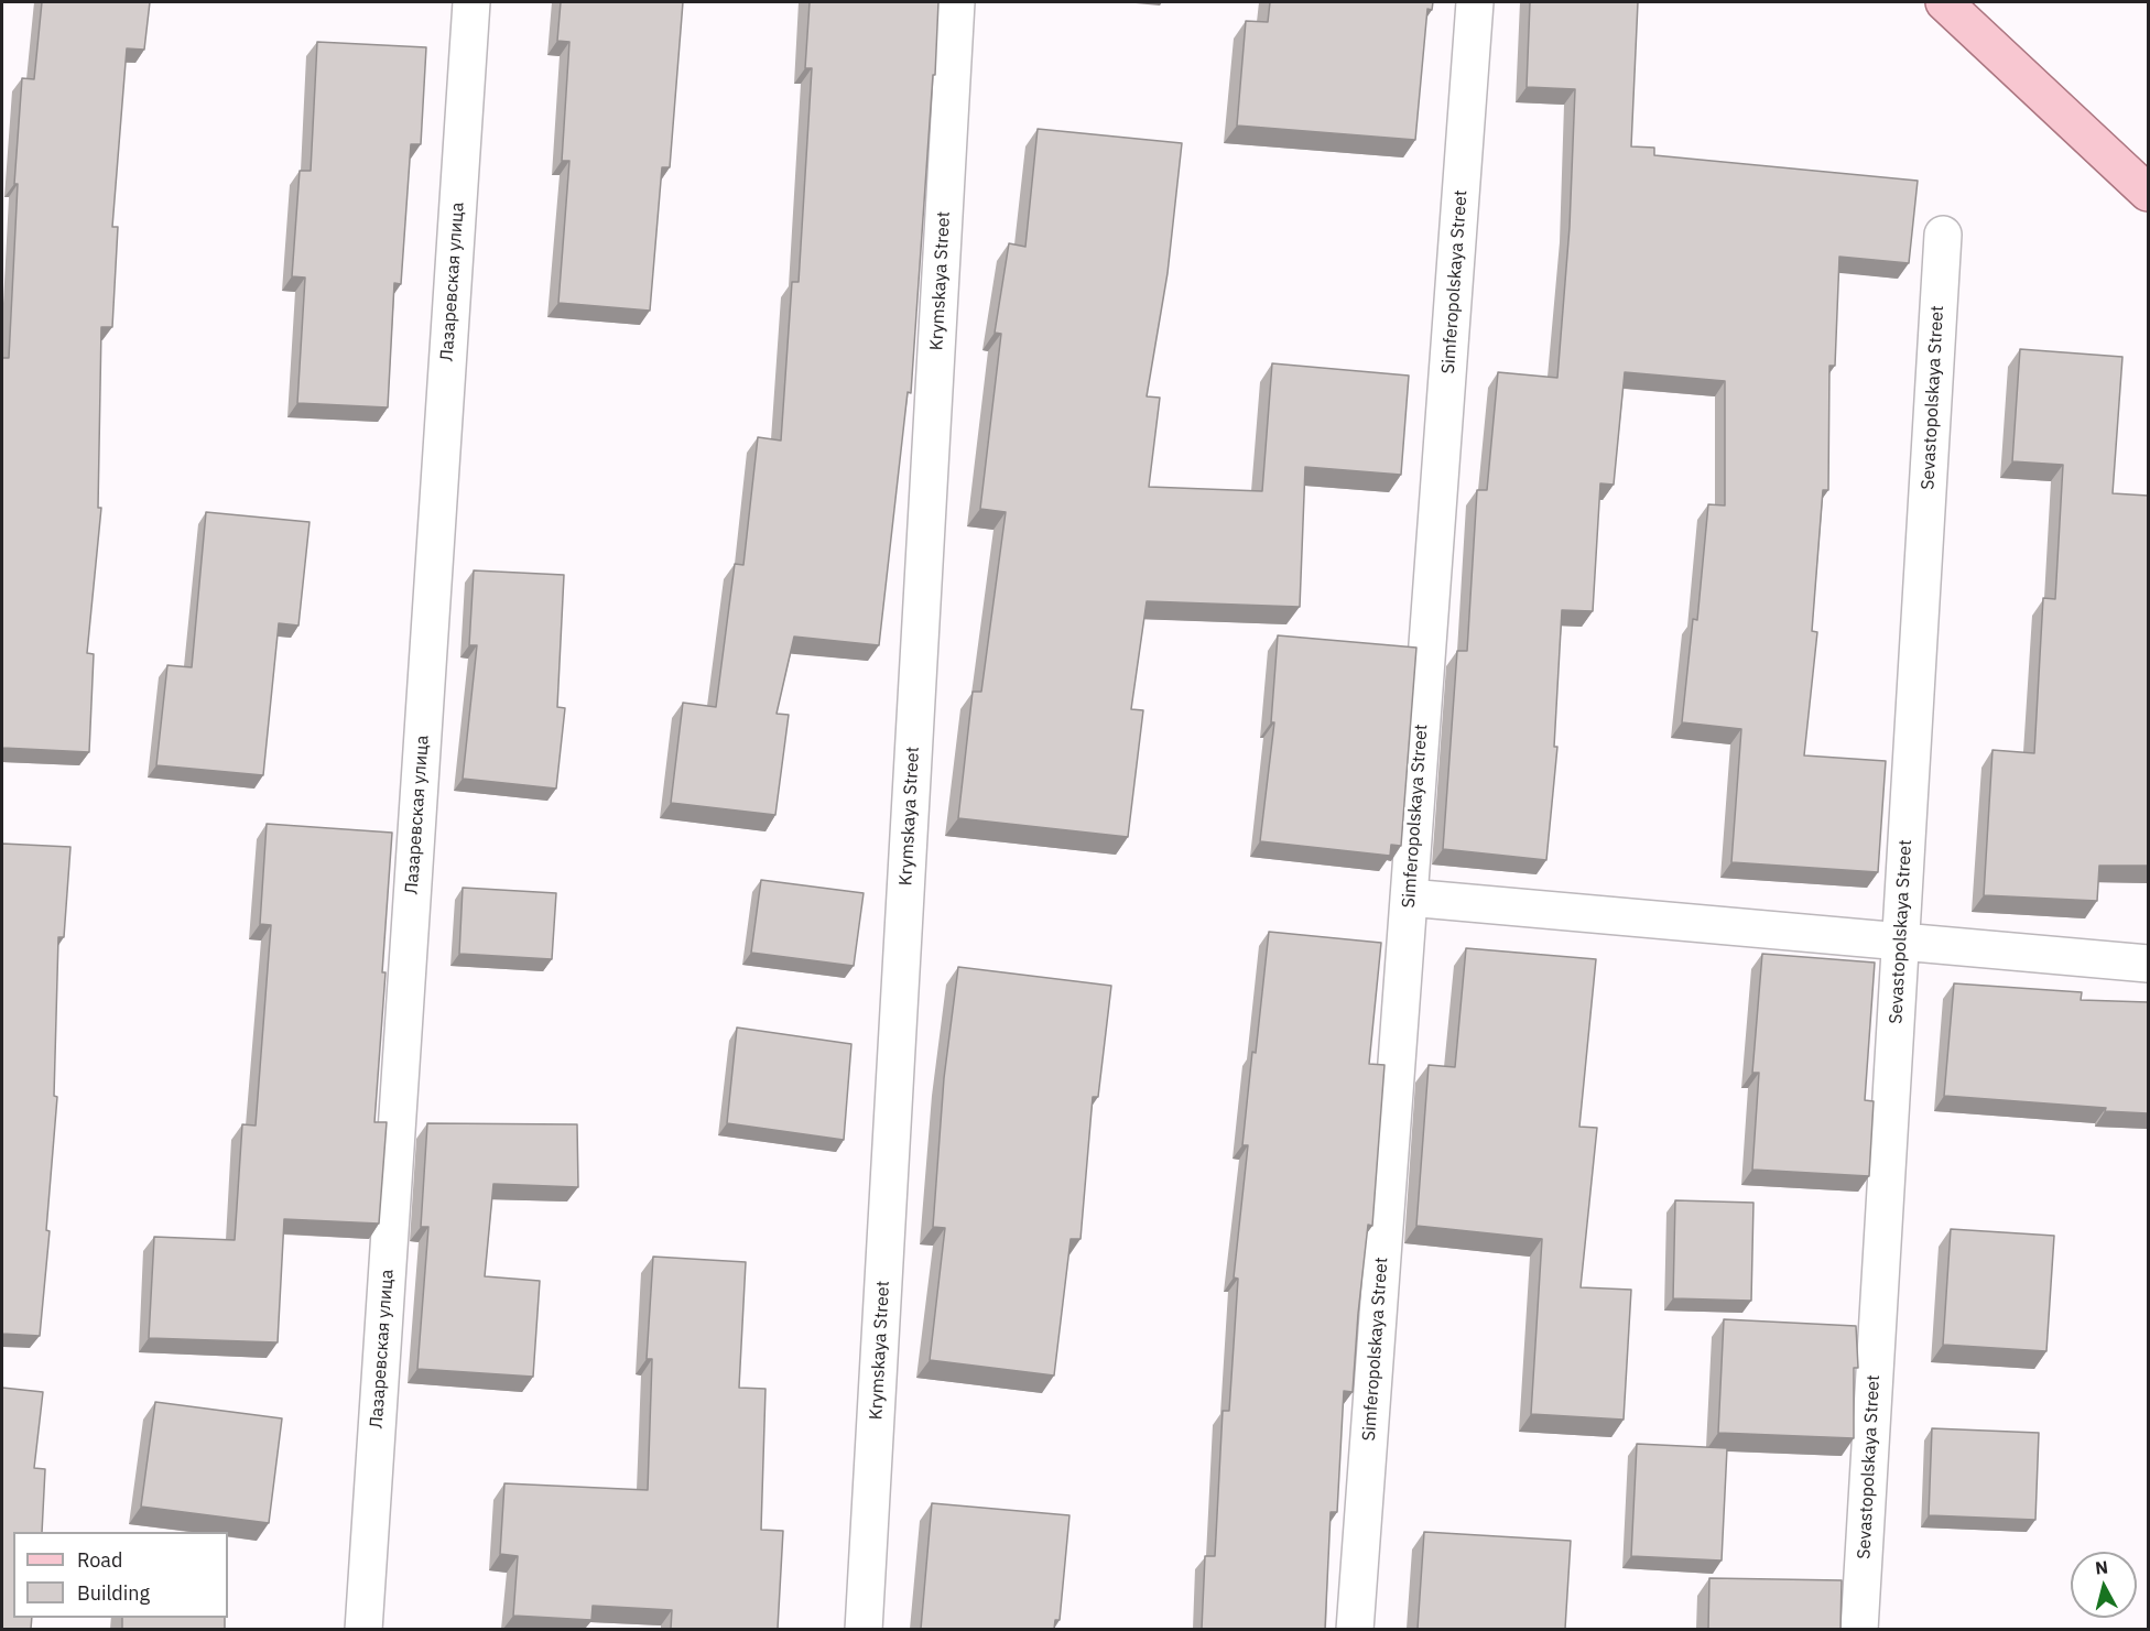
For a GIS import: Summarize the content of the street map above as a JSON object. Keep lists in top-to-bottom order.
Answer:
{
  "streets": {
    "street": [
      "Krymskaya Street",
      "Лазаревская улица",
      "Simferopolskaya Street",
      "Sevastopolskaya Street"
    ]
  },
  "legend": ["Road", "Building"],
  "north": "top"
}
